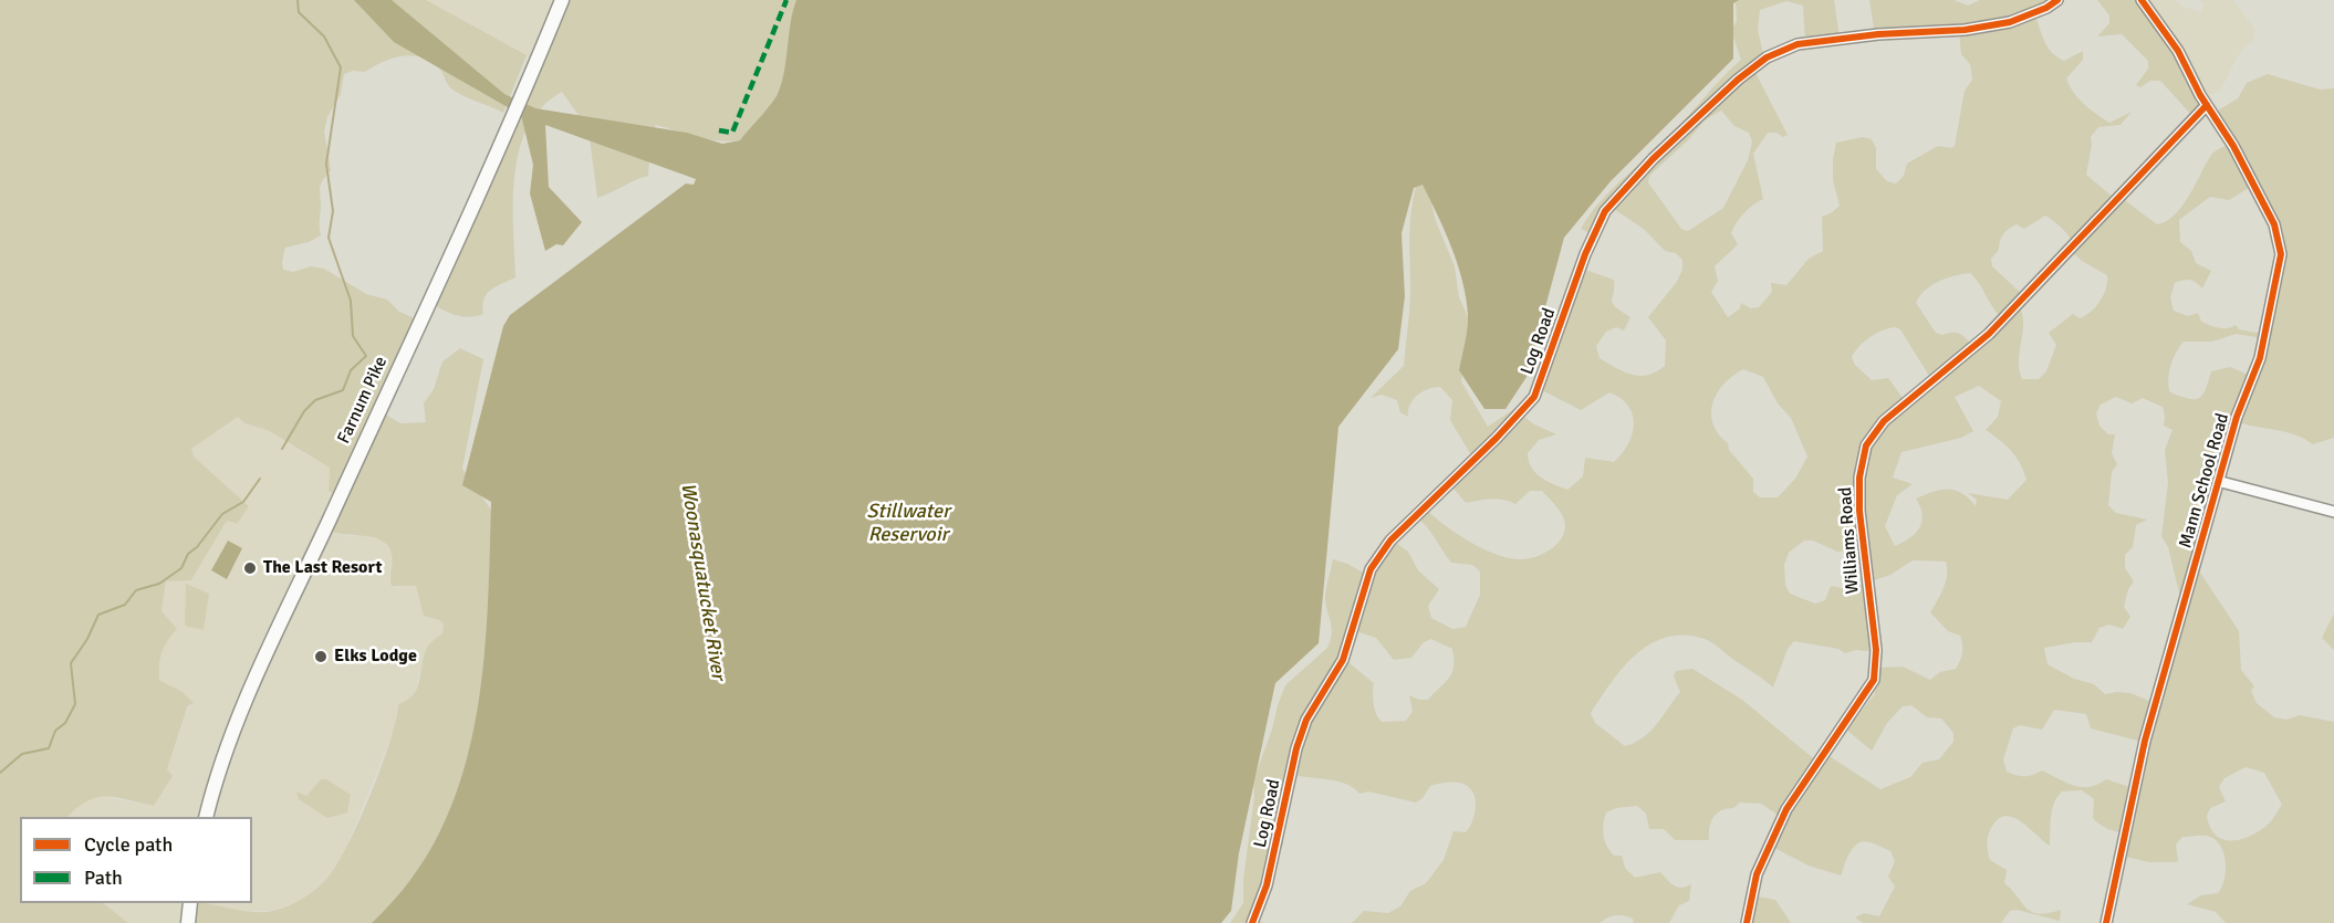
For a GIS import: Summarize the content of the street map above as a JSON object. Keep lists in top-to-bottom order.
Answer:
{
  "streets": {
    "main road": ["Farnum Pike"],
    "street": ["Log Road", "Mann School Road", "Williams Road"]
  },
  "crossings": [
    ["Mann School Road", "Williams Road"]
  ],
  "water": ["Stillwater Reservoir", "Woonasquatucket River"],
  "places": ["The Last Resort", "Elks Lodge"],
  "legend": ["Cycle path", "Path"]
}
